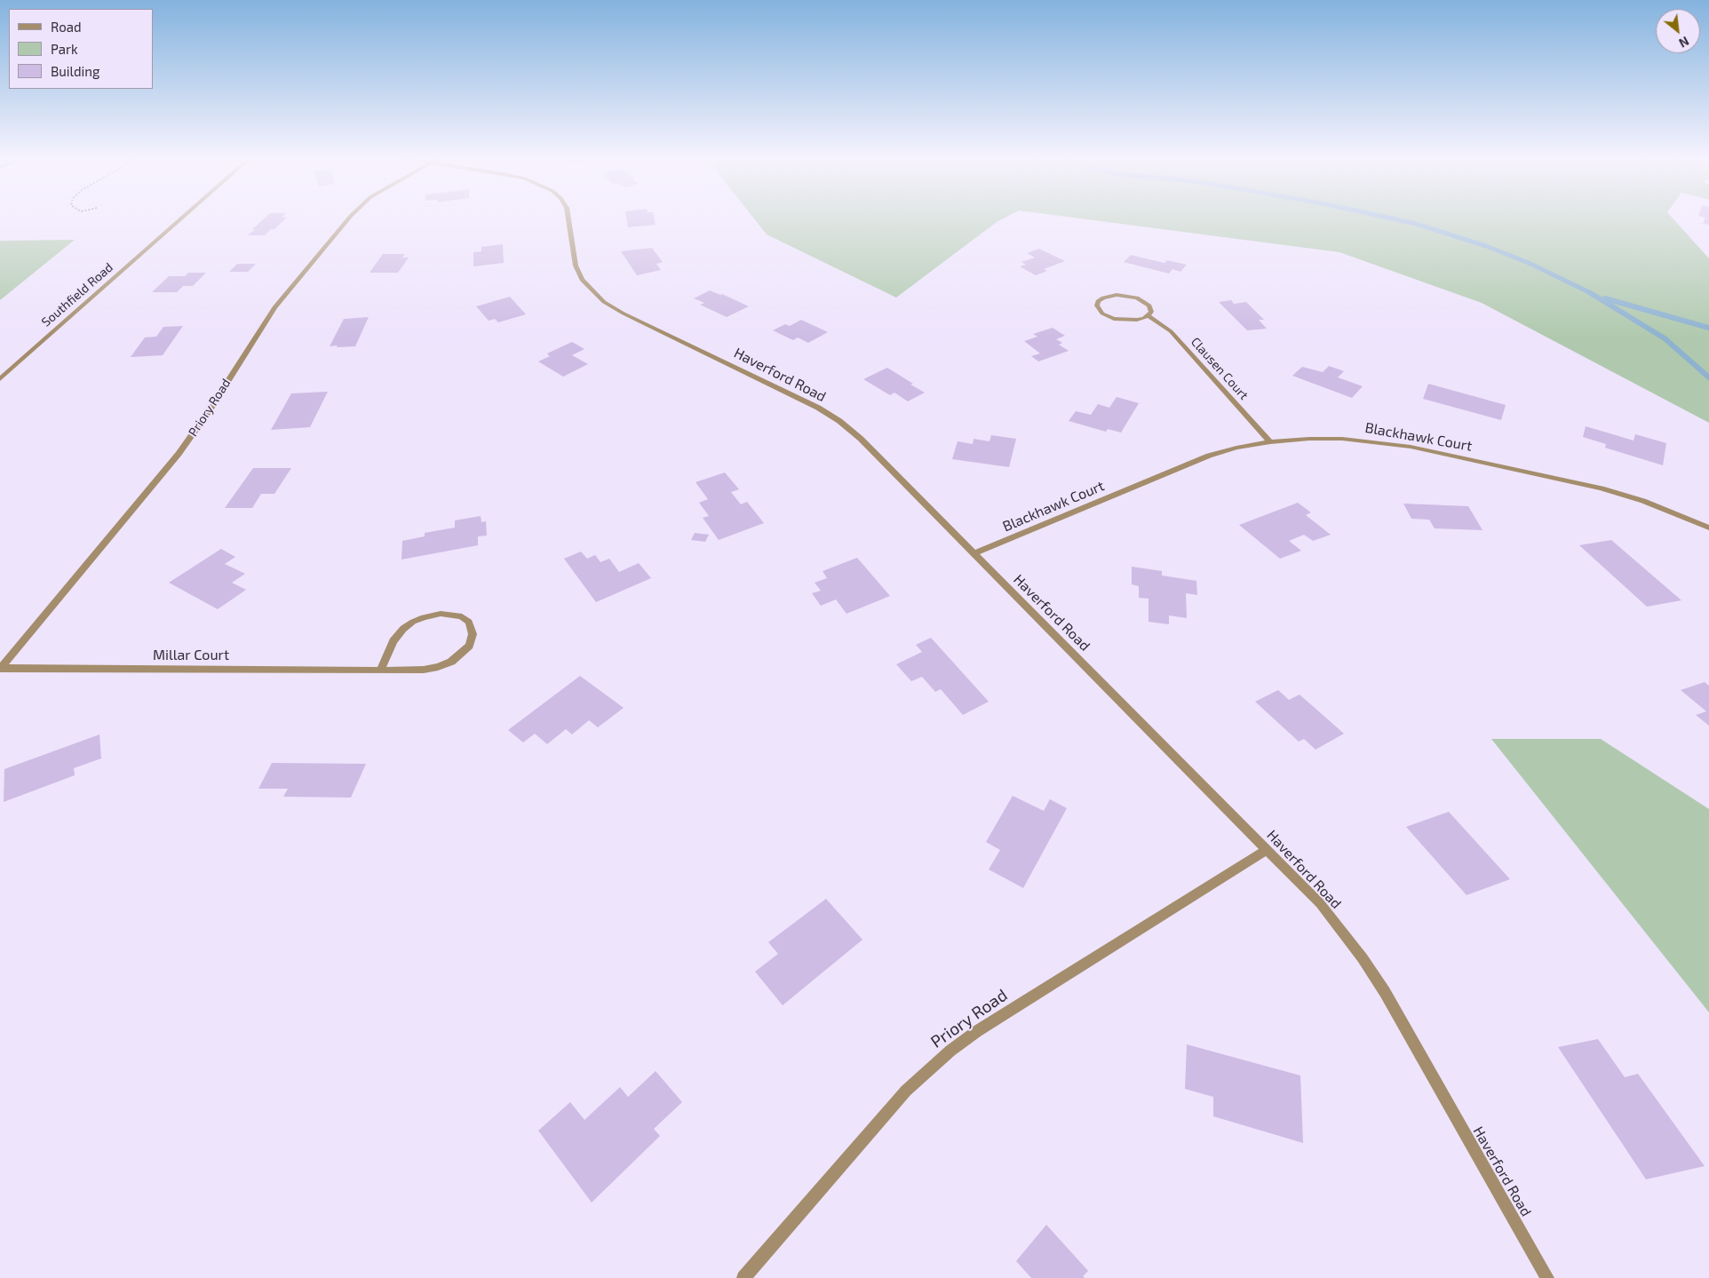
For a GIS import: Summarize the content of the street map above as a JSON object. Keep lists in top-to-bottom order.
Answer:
{
  "streets": {
    "street": [
      "Southfield Road",
      "Clausen Court",
      "Haverford Road",
      "Priory Road",
      "Blackhawk Court",
      "Millar Court"
    ]
  },
  "crossings": [
    ["Clausen Court", "Blackhawk Court"],
    ["Haverford Road", "Priory Road"],
    ["Haverford Road", "Blackhawk Court"],
    ["Priory Road", "Millar Court"]
  ],
  "legend": ["Road", "Park", "Building"],
  "north": "bottom right"
}
